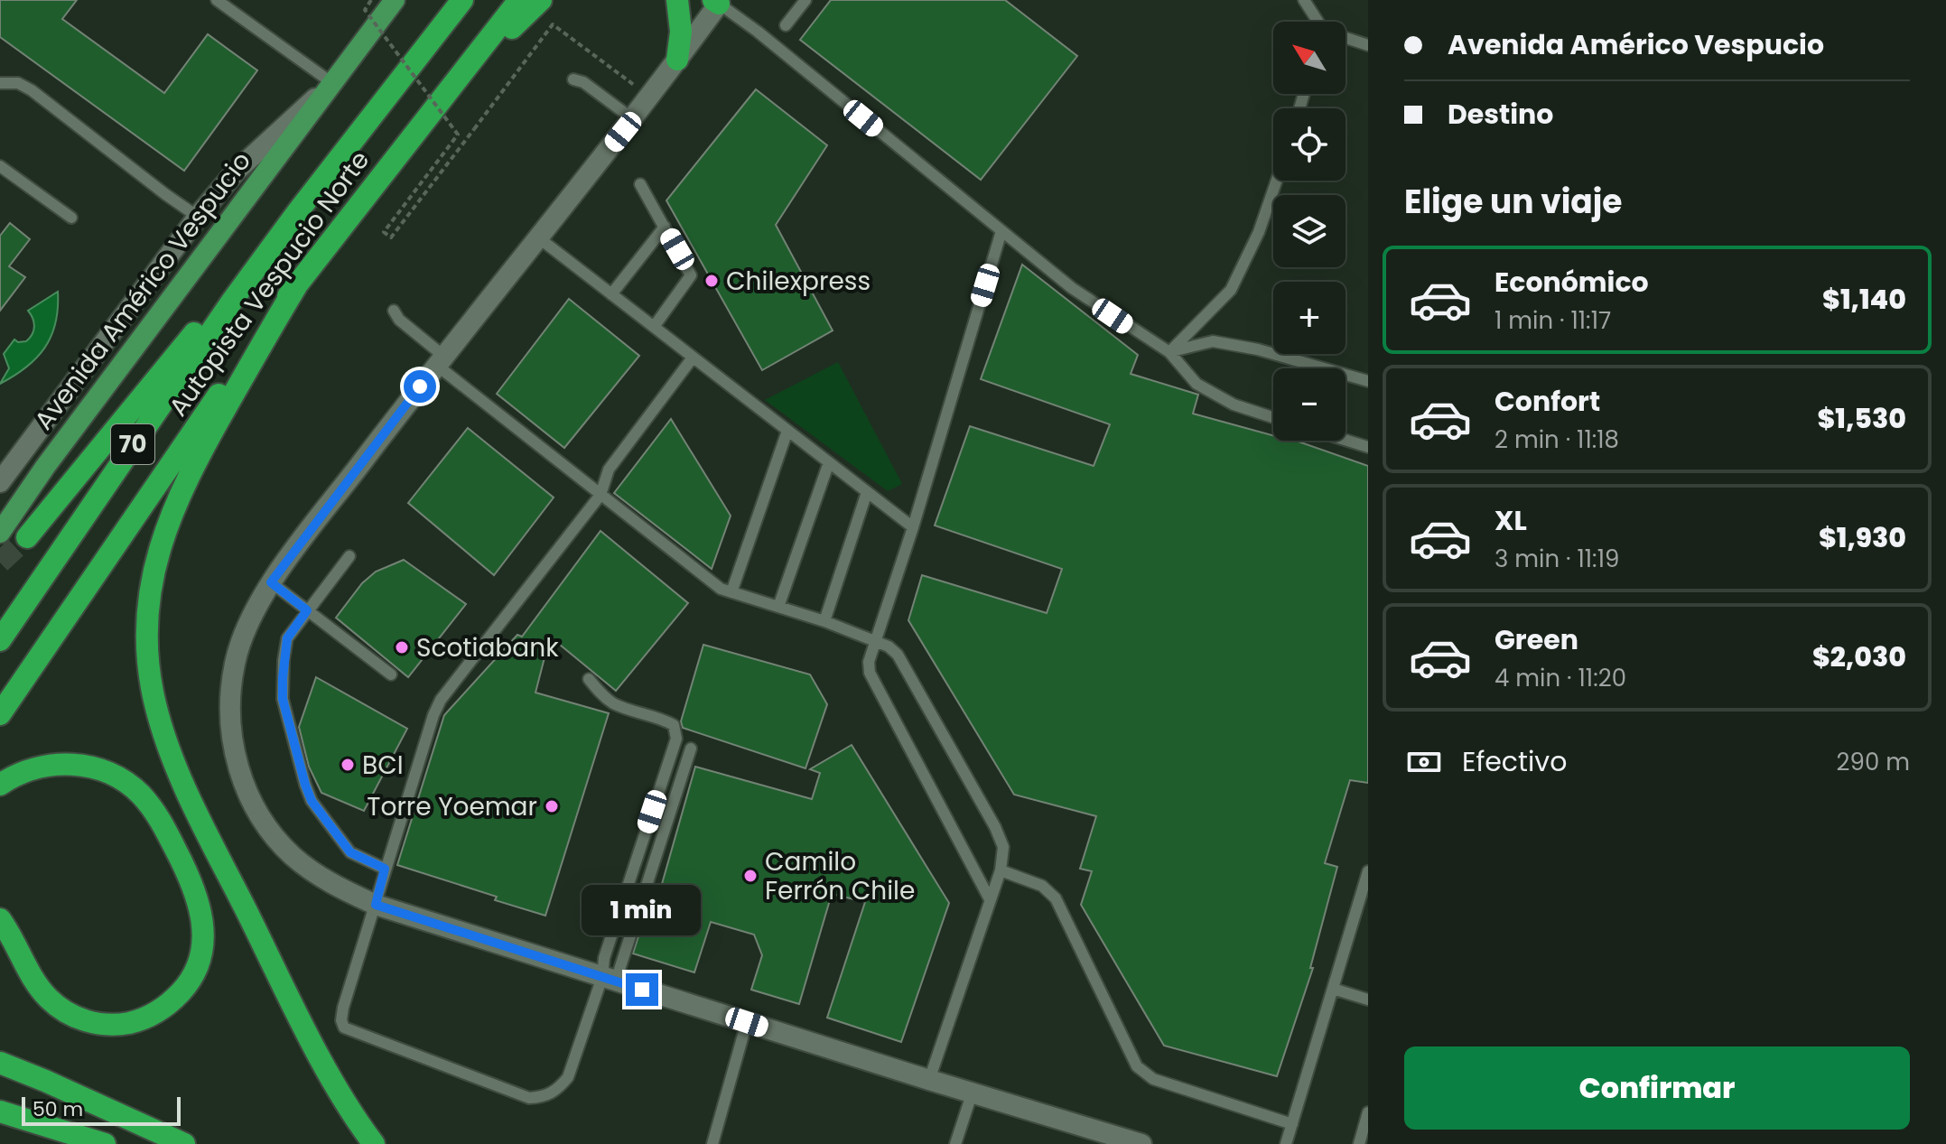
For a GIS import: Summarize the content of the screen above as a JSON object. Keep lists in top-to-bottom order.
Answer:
{
  "streets": {
    "highway": ["Autopista Vespucio Norte", "70"],
    "main road": ["Avenida Américo Vespucio"]
  },
  "places": [
    "Chilexpress",
    "Scotiabank",
    "BCI",
    "Torre Yoemar",
    "Camilo Ferrón Chile"
  ],
  "scale_bar": "50 m",
  "north": "top left",
  "page": {
    "banner": ["Avenida Américo Vespucio", "Destino"],
    "map_buttons": ["+", "−"],
    "heading": "Elige un viaje",
    "list": [
      {
        "name": "Económico",
        "note": "1 min · 11:17",
        "value": "$1,140"
      },
      {
        "name": "Confort",
        "note": "2 min · 11:18",
        "value": "$1,530"
      },
      {
        "name": "XL",
        "note": "3 min · 11:19",
        "value": "$1,930"
      },
      {
        "name": "Green",
        "note": "4 min · 11:20",
        "value": "$2,030"
      }
    ],
    "pay": ["Efectivo", "290 m"],
    "bubble": "1 min",
    "buttons": "Confirmar",
    "scale": "50 m"
  }
}
